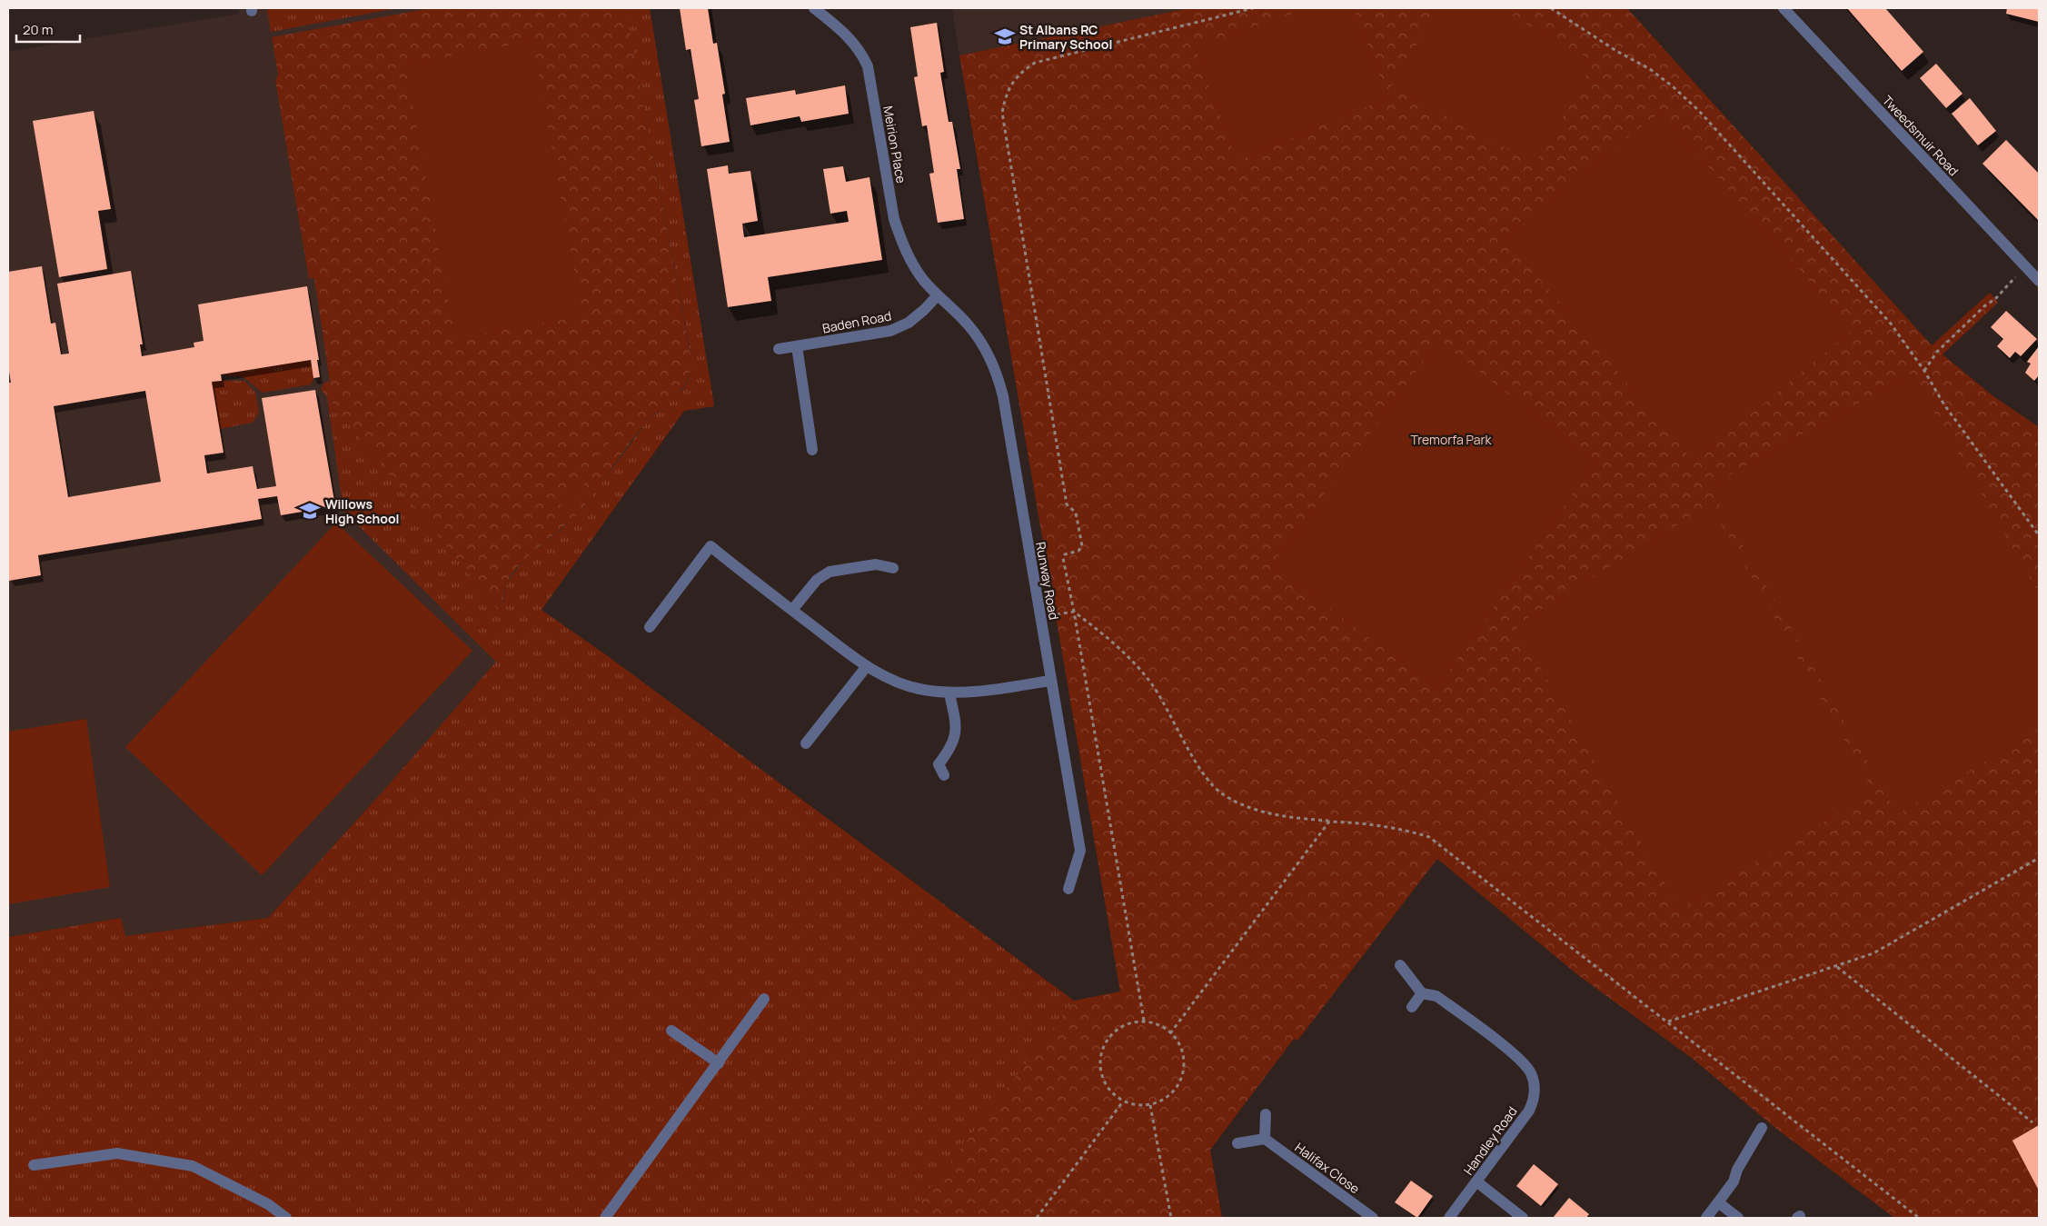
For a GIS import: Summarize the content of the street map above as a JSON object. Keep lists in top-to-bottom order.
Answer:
{
  "streets": {
    "street": [
      "Tweedsmuir Road",
      "Meirion Place",
      "Baden Road",
      "Runway Road",
      "Handley Road",
      "Halifax Close"
    ]
  },
  "crossings": [
    ["Meirion Place", "Baden Road"],
    ["Meirion Place", "Runway Road"],
    ["Baden Road", "Runway Road"]
  ],
  "parks": ["Tremorfa Park"],
  "places": {
    "school or university": ["St Albans RC Primary School", "Willows High School"]
  },
  "scale_bar": "20 m"
}
